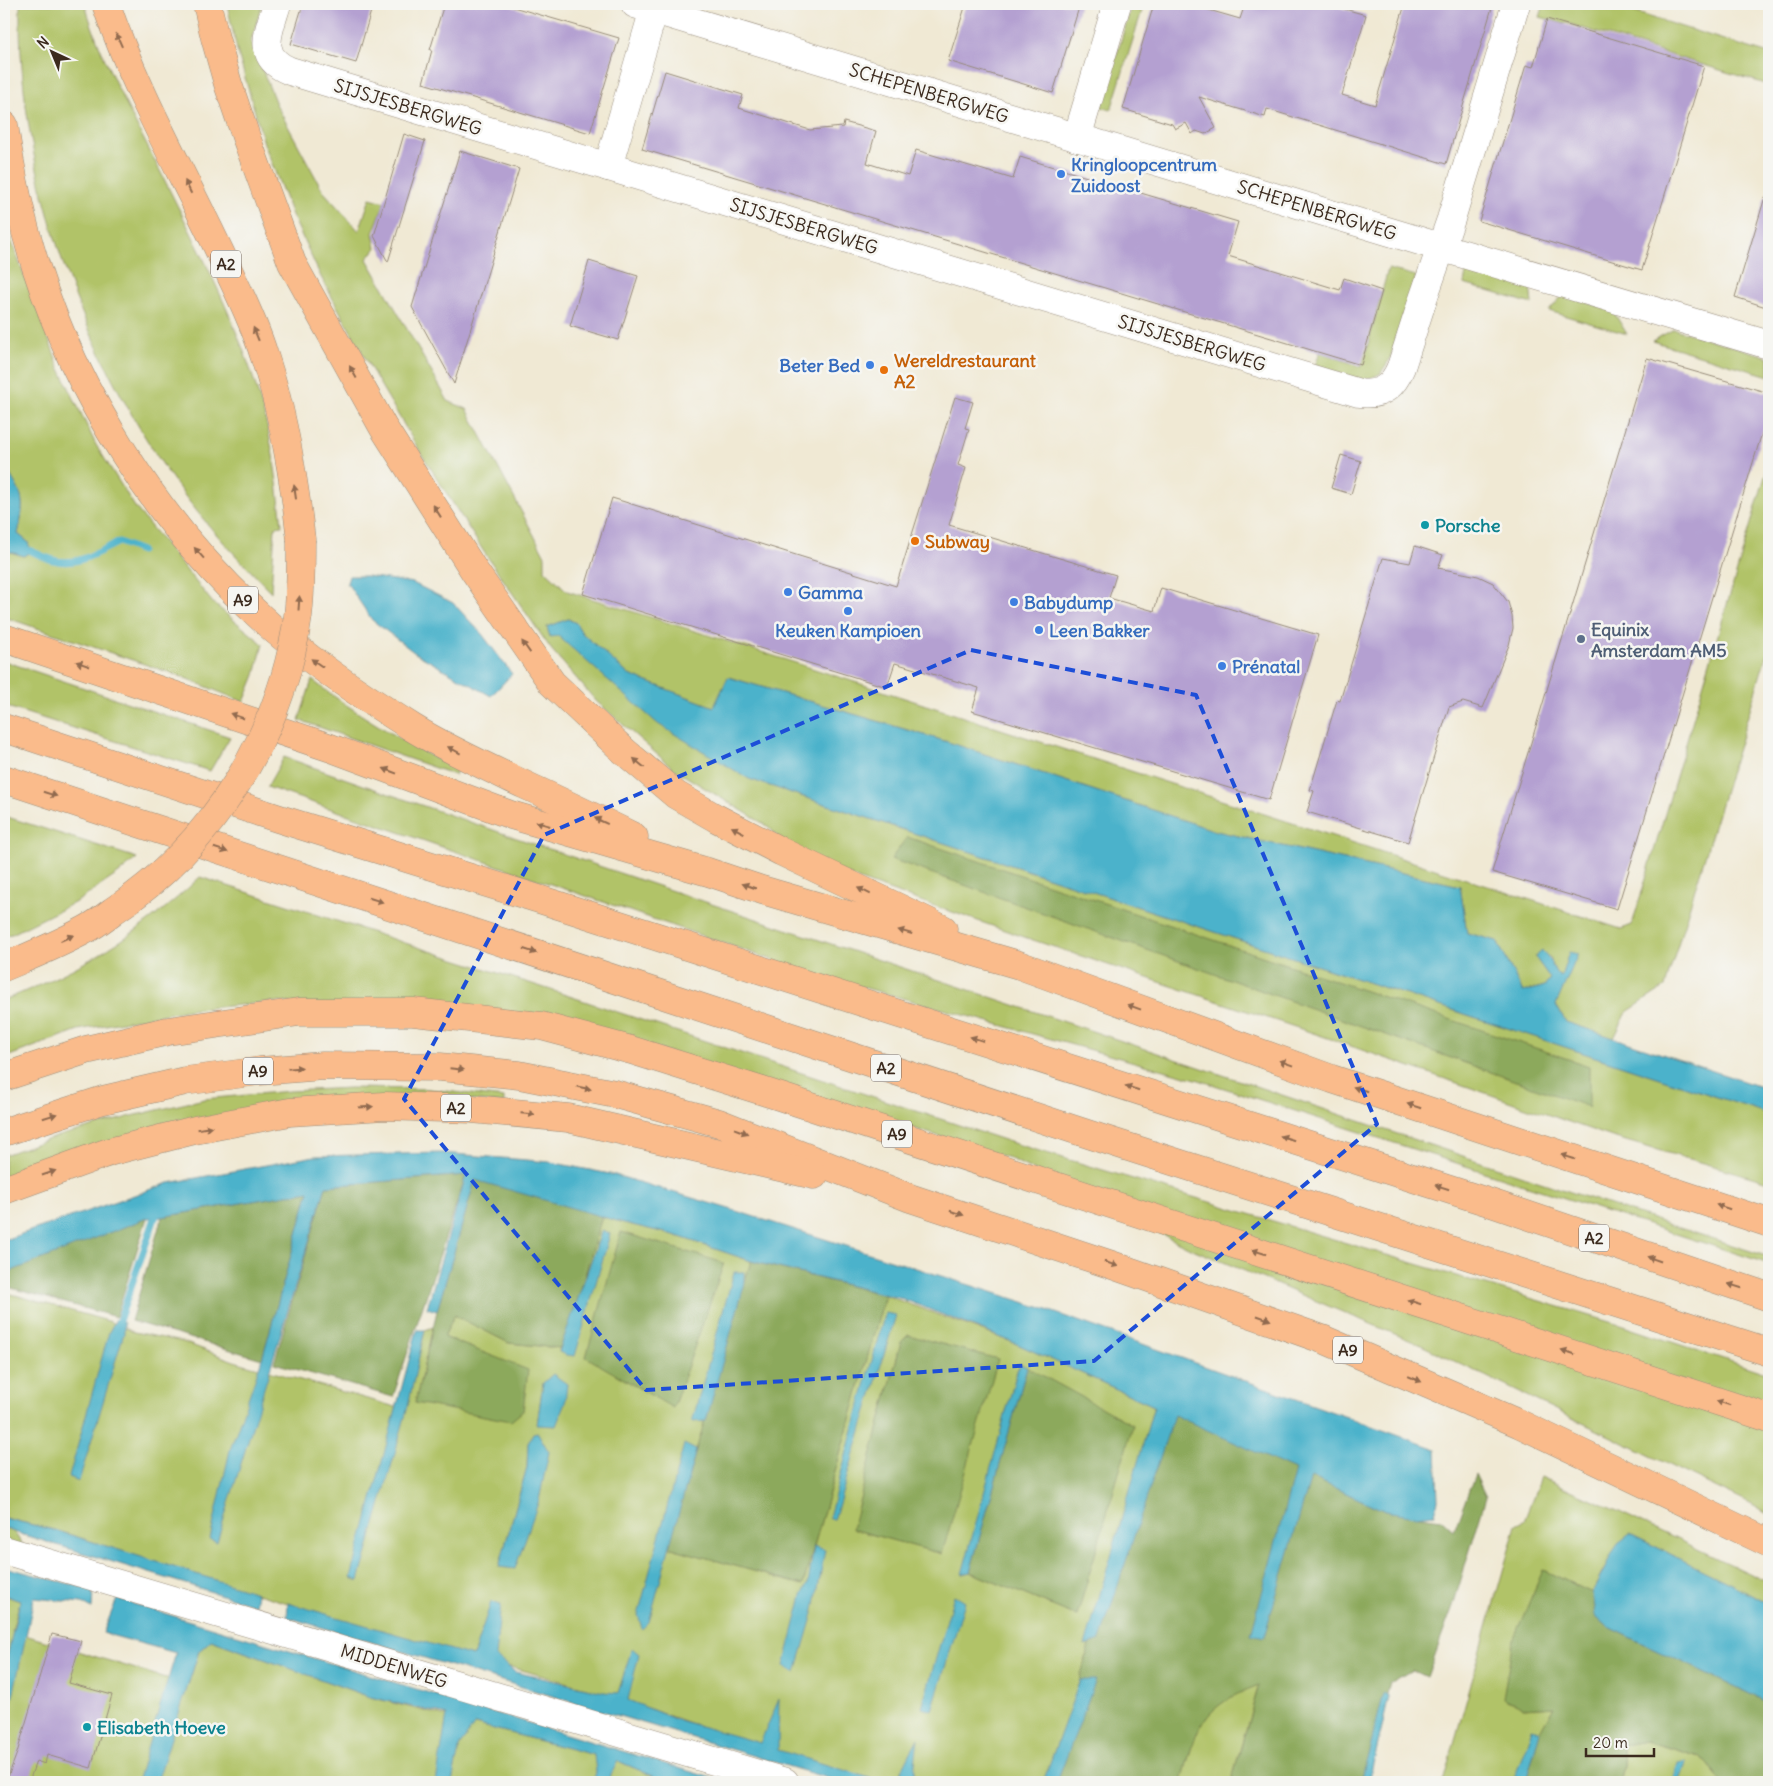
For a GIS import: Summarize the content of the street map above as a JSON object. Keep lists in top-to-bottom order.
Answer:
{
  "streets": {
    "highway": ["A2", "A9"],
    "street": ["SCHEPENBERGWEG", "SIJSJESBERGWEG", "MIDDENWEG"]
  },
  "crossings": [
    ["SCHEPENBERGWEG", "SIJSJESBERGWEG"],
    ["A2", "A9"]
  ],
  "places": [
    "Kringloopcentrum Zuidoost",
    "Beter Bed",
    "Wereldrestaurant A2",
    "Porsche",
    "Subway",
    "Gamma",
    "Babydump",
    "Keuken Kampioen",
    "Leen Bakker",
    "Equinix Amsterdam AM5",
    "Prénatal",
    "Elisabeth Hoeve"
  ],
  "scale_bar": "20 m",
  "north": "top left"
}
